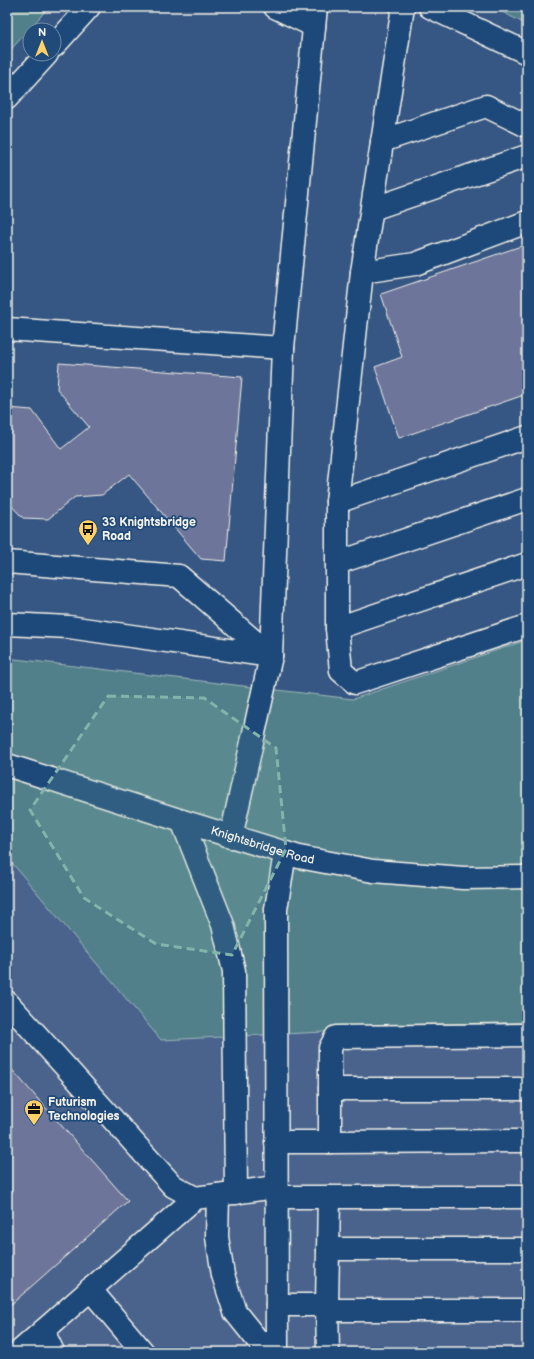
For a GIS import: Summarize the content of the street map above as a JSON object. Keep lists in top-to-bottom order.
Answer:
{
  "streets": {
    "street": ["Knightsbridge Road"]
  },
  "places": {
    "bus stop": ["33 Knightsbridge Road"],
    "office": ["Futurism Technologies"]
  },
  "north": "top"
}
